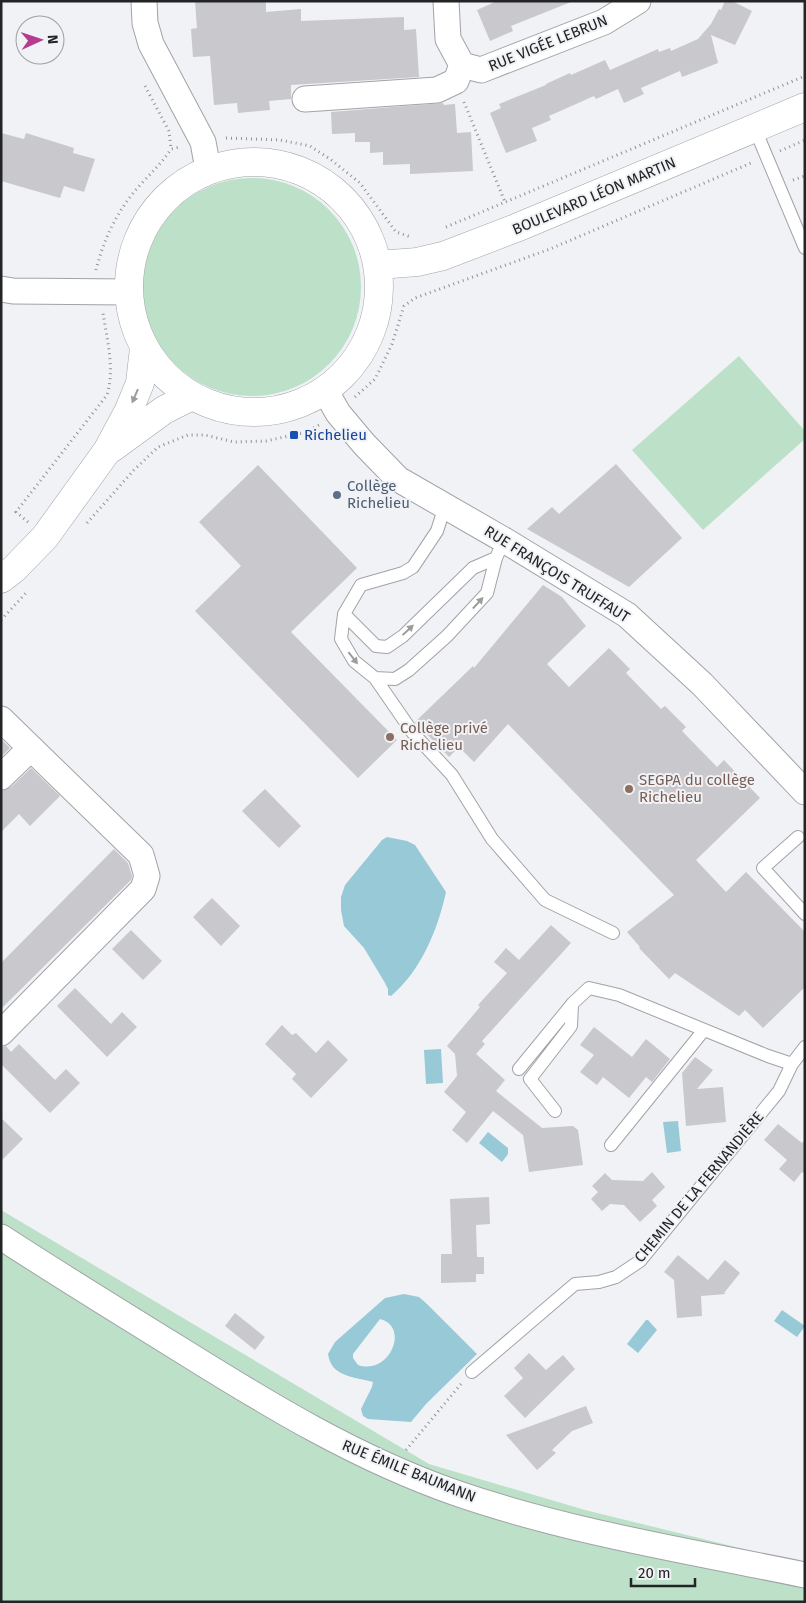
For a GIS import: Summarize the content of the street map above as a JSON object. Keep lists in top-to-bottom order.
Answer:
{
  "streets": {
    "main road": ["BOULEVARD LÉON MARTIN"],
    "street": ["RUE VIGÉE LEBRUN", "RUE FRANÇOIS TRUFFAUT", "RUE ÉMILE BAUMANN"],
    "lane": ["CHEMIN DE LA FERNANDIÈRE"]
  },
  "places": {
    "transit": ["Richelieu"],
    "other": ["Collège Richelieu", "Collège privé Richelieu", "SEGPA du collège Richelieu"]
  },
  "scale_bar": "20 m",
  "north": "right"
}
